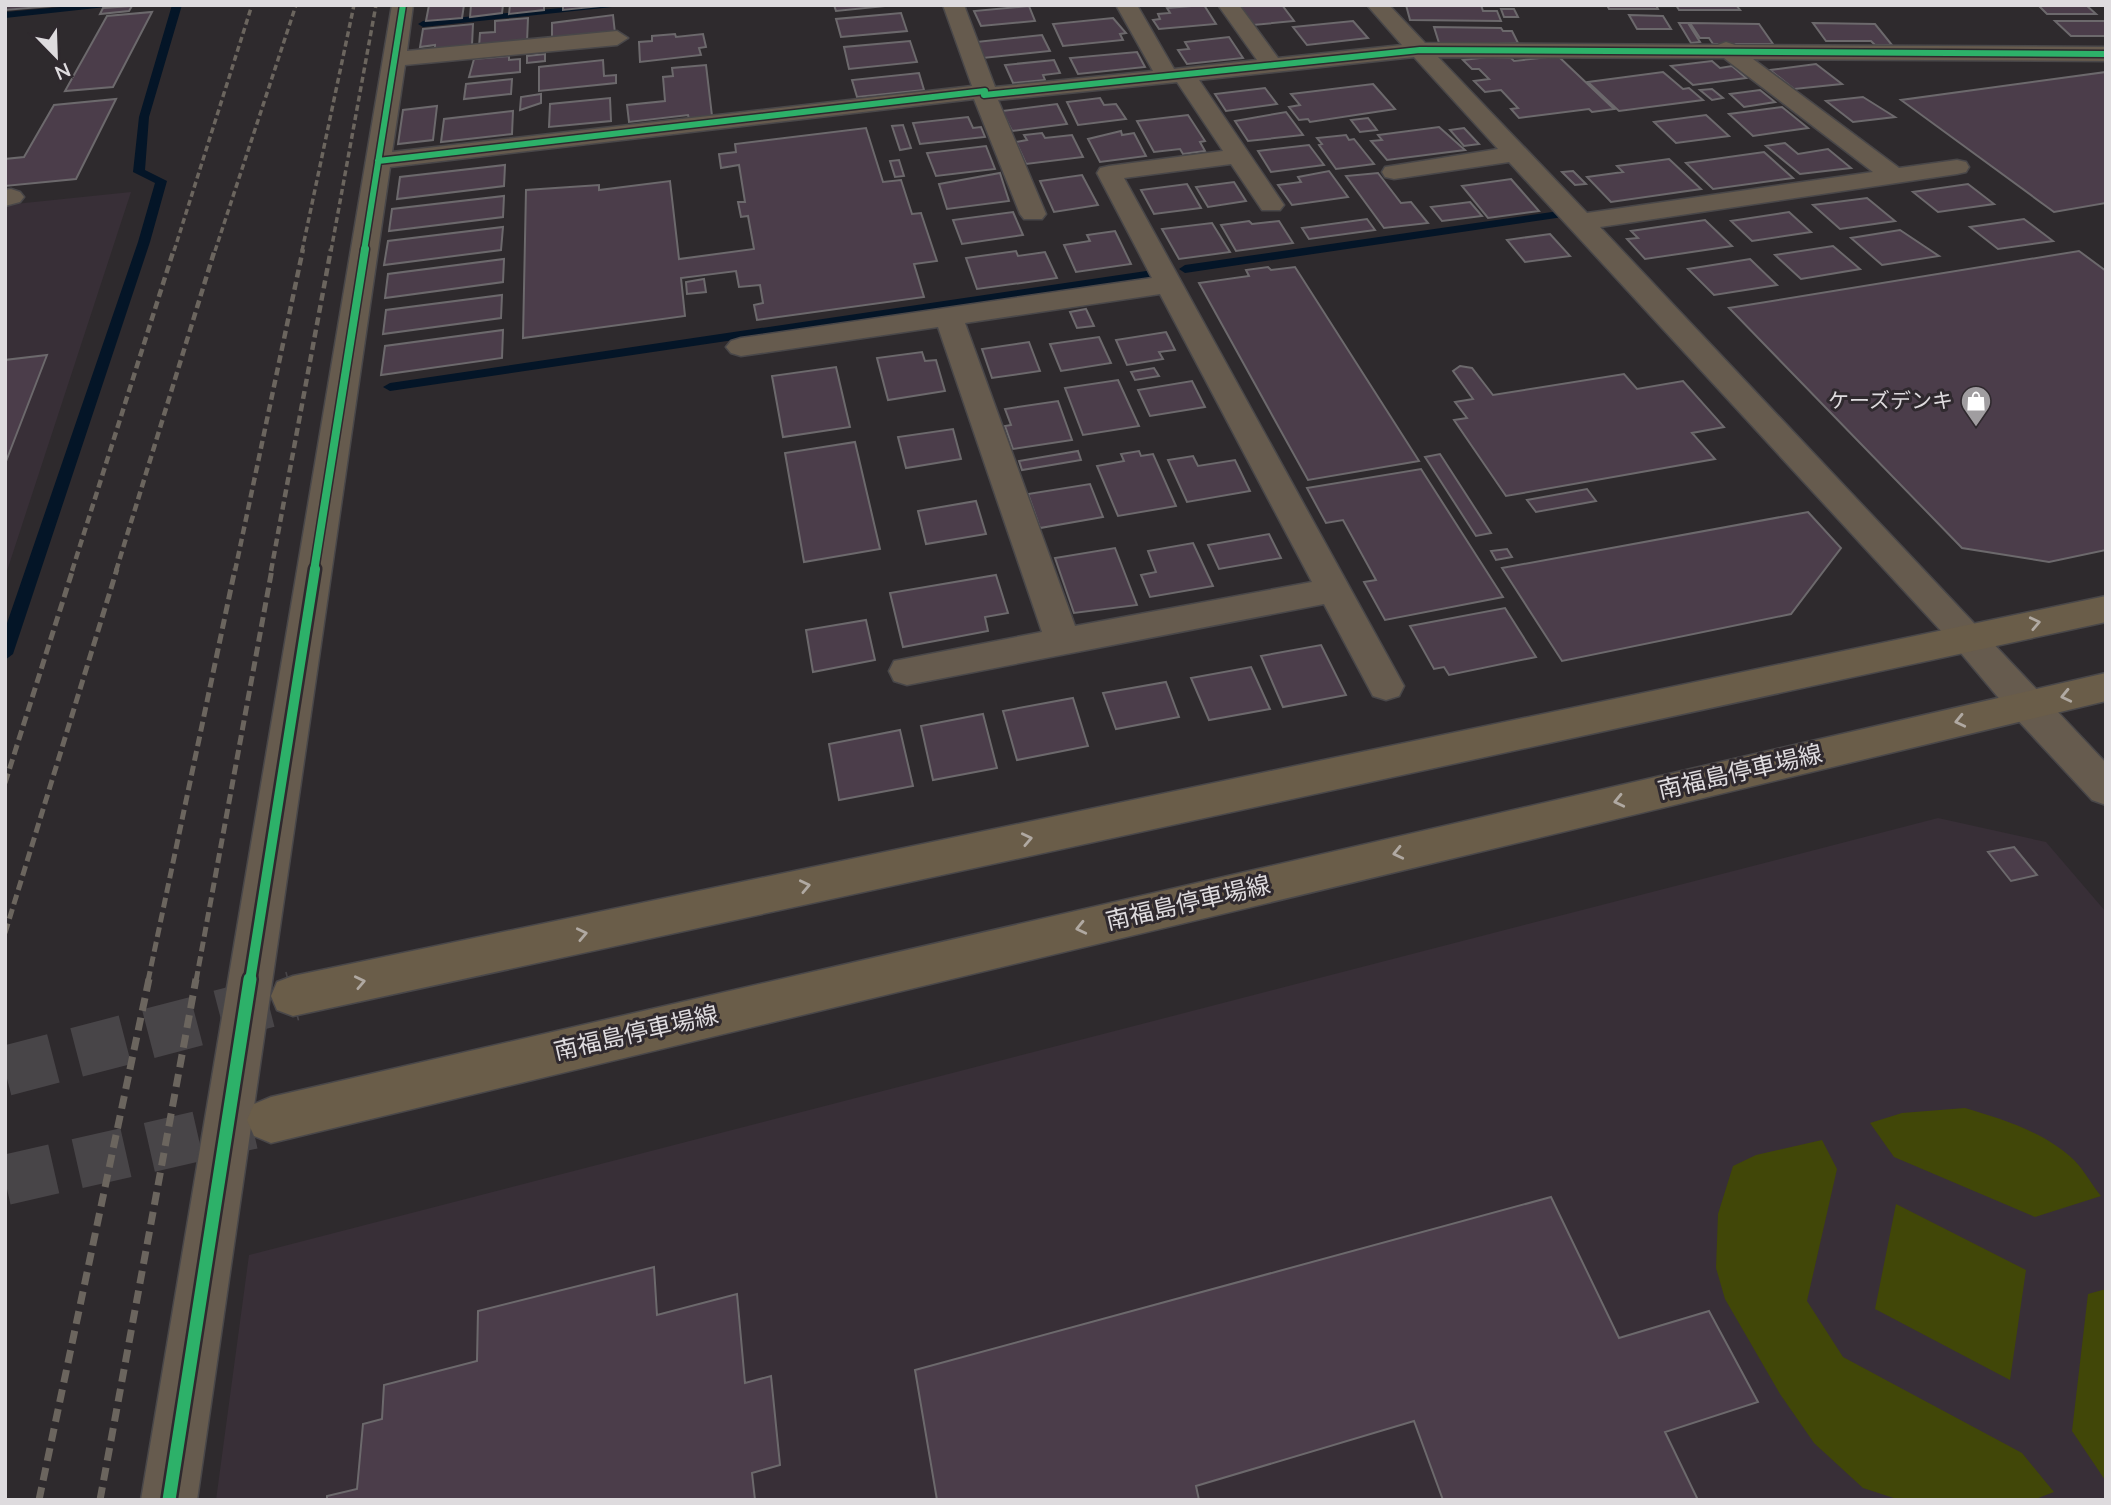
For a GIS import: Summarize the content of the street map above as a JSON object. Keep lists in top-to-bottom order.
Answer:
{
  "streets": {
    "main road": ["南福島停車場線"]
  },
  "places": {
    "shop": ["ケーズデンキ"]
  },
  "north": "bottom right"
}
